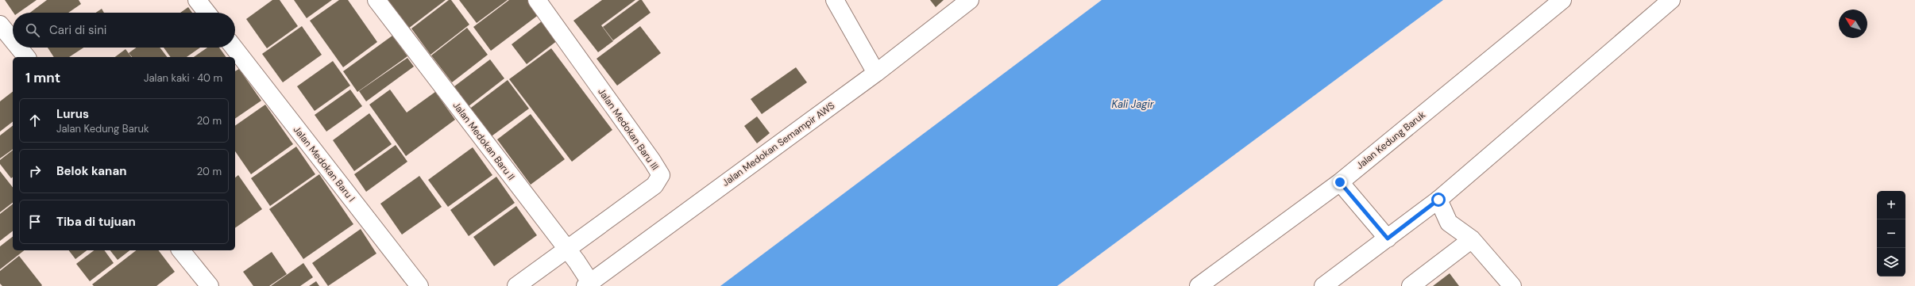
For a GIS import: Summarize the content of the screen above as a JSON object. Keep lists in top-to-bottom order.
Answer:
{
  "streets": {
    "street": [
      "Jalan Medokan Baru III",
      "Jalan Kedung Baruk",
      "Jalan Medokan Baru II",
      "Jalan Medokan Semampir AWS",
      "Jalan Medokan Baru I"
    ]
  },
  "crossings": [
    ["Jalan Medokan Baru III", "Jalan Medokan Baru II"],
    ["Jalan Medokan Baru II", "Jalan Medokan Semampir AWS"]
  ],
  "water": ["Kali Jagir"],
  "north": "top left",
  "page": {
    "search": "Cari di sini",
    "heading": ["1 mnt", "Jalan kaki · 40 m"],
    "list": [
      ["Lurus", "Jalan Kedung Baruk", "20 m"],
      ["Belok kanan", "20 m"],
      "Tiba di tujuan"
    ],
    "map_buttons": ["+", "−"]
  }
}
